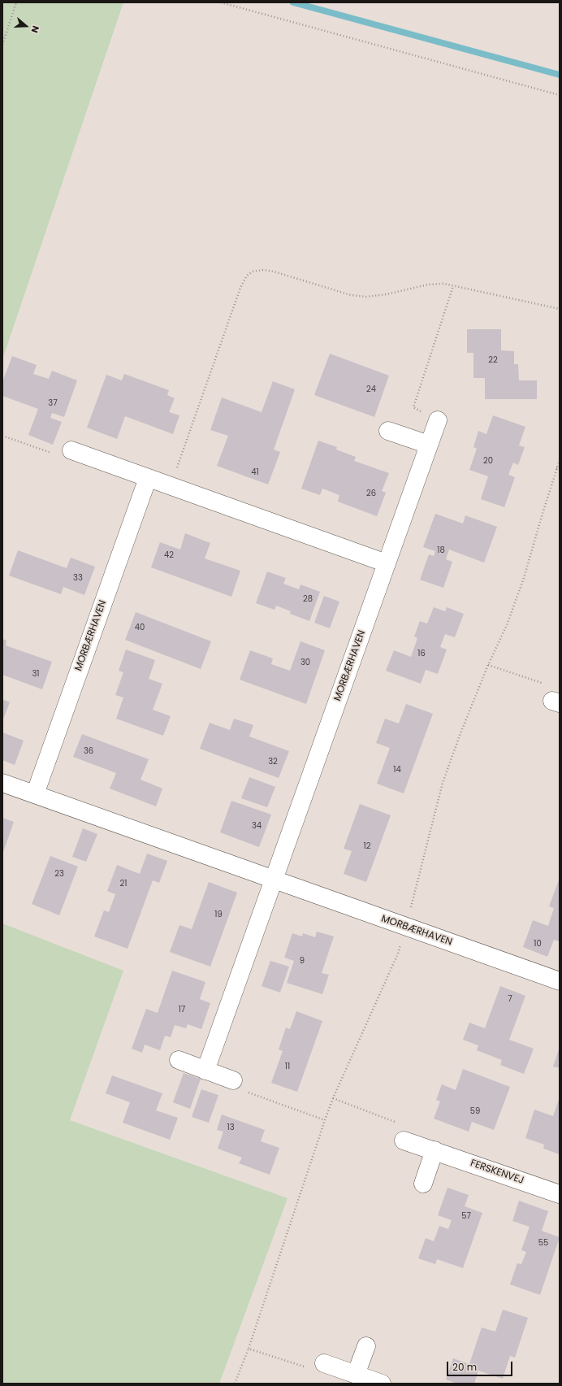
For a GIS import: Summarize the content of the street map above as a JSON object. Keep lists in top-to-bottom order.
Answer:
{
  "streets": {
    "street": ["MORBÆRHAVEN", "FERSKENVEJ"]
  },
  "house_numbers": [
    "22",
    "24",
    "37",
    "20",
    "41",
    "26",
    "18",
    "42",
    "33",
    "28",
    "40",
    "16",
    "30",
    "31",
    "36",
    "32",
    "14",
    "34",
    "12",
    "23",
    "21",
    "19",
    "10",
    "9",
    "7",
    "17",
    "11",
    "59",
    "13",
    "57",
    "55"
  ],
  "scale_bar": "20 m",
  "north": "right"
}
